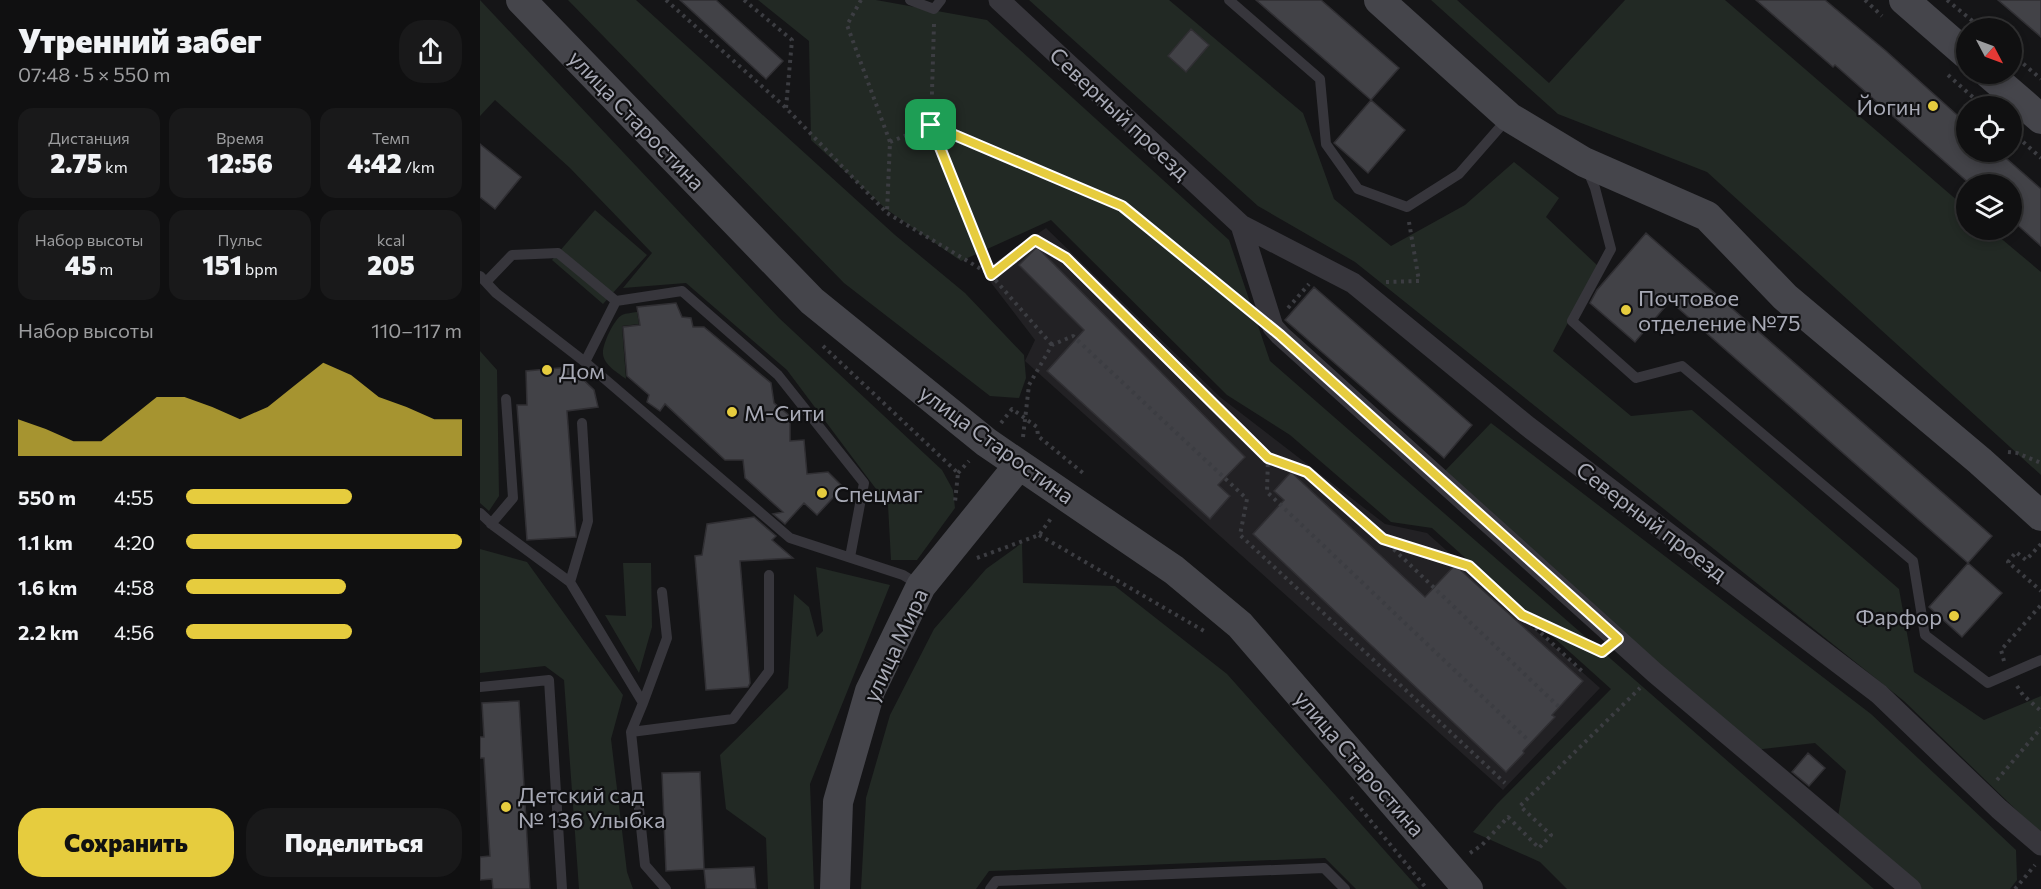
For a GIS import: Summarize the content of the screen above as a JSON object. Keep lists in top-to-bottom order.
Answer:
{
  "streets": {
    "main road": ["улица Старостина", "улица Мира"],
    "street": ["Северный проезд"]
  },
  "crossings": [
    ["улица Старостина", "улица Мира"]
  ],
  "places": [
    "Йогин",
    "Почтовое отделение №75",
    "Дом",
    "М-Сити",
    "Спецмаг",
    "Фарфор",
    "Детский сад № 136 Улыбка"
  ],
  "north": "bottom right",
  "page": {
    "heading": ["Утренний забег", "07:48 · 5 × 550 m"],
    "stats": [
      ["Дистанция", "2.75 km"],
      ["Время", "12:56"],
      ["Темп", "4:42 /km"],
      ["Набор высоты", "45 m"],
      ["Пульс", "151 bpm"],
      ["kcal", "205"]
    ],
    "chart": ["Набор высоты", "110–117 m"],
    "list": [
      {
        "name": "550 m",
        "note": "4:55"
      },
      {
        "name": "1.1 km",
        "note": "4:20"
      },
      {
        "name": "1.6 km",
        "note": "4:58"
      },
      {
        "name": "2.2 km",
        "note": "4:56"
      }
    ],
    "buttons": ["Сохранить", "Поделиться"]
  }
}
